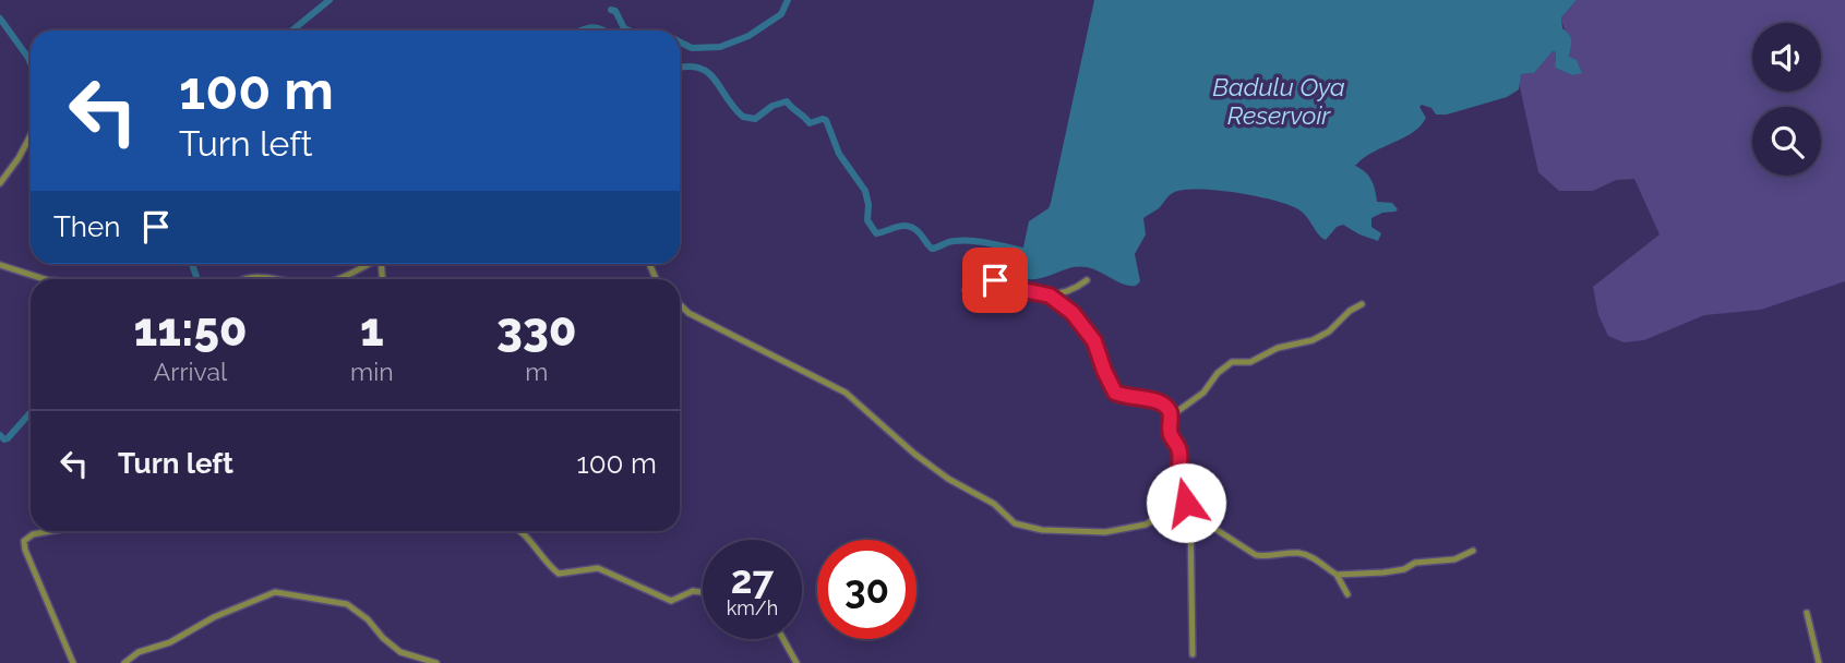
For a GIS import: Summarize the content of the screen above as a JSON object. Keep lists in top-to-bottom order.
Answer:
{
  "water": ["Badulu Oya Reservoir"],
  "page": {
    "turn": ["100 m", "Turn left"],
    "then": "Then",
    "eta": [
      "11:50",
      "Arrival",
      "1",
      "min",
      "330",
      "m"
    ],
    "list": [
      {
        "name": "Turn left",
        "value": "100 m"
      }
    ],
    "speed": "27 km/h",
    "limit": "30"
  }
}
